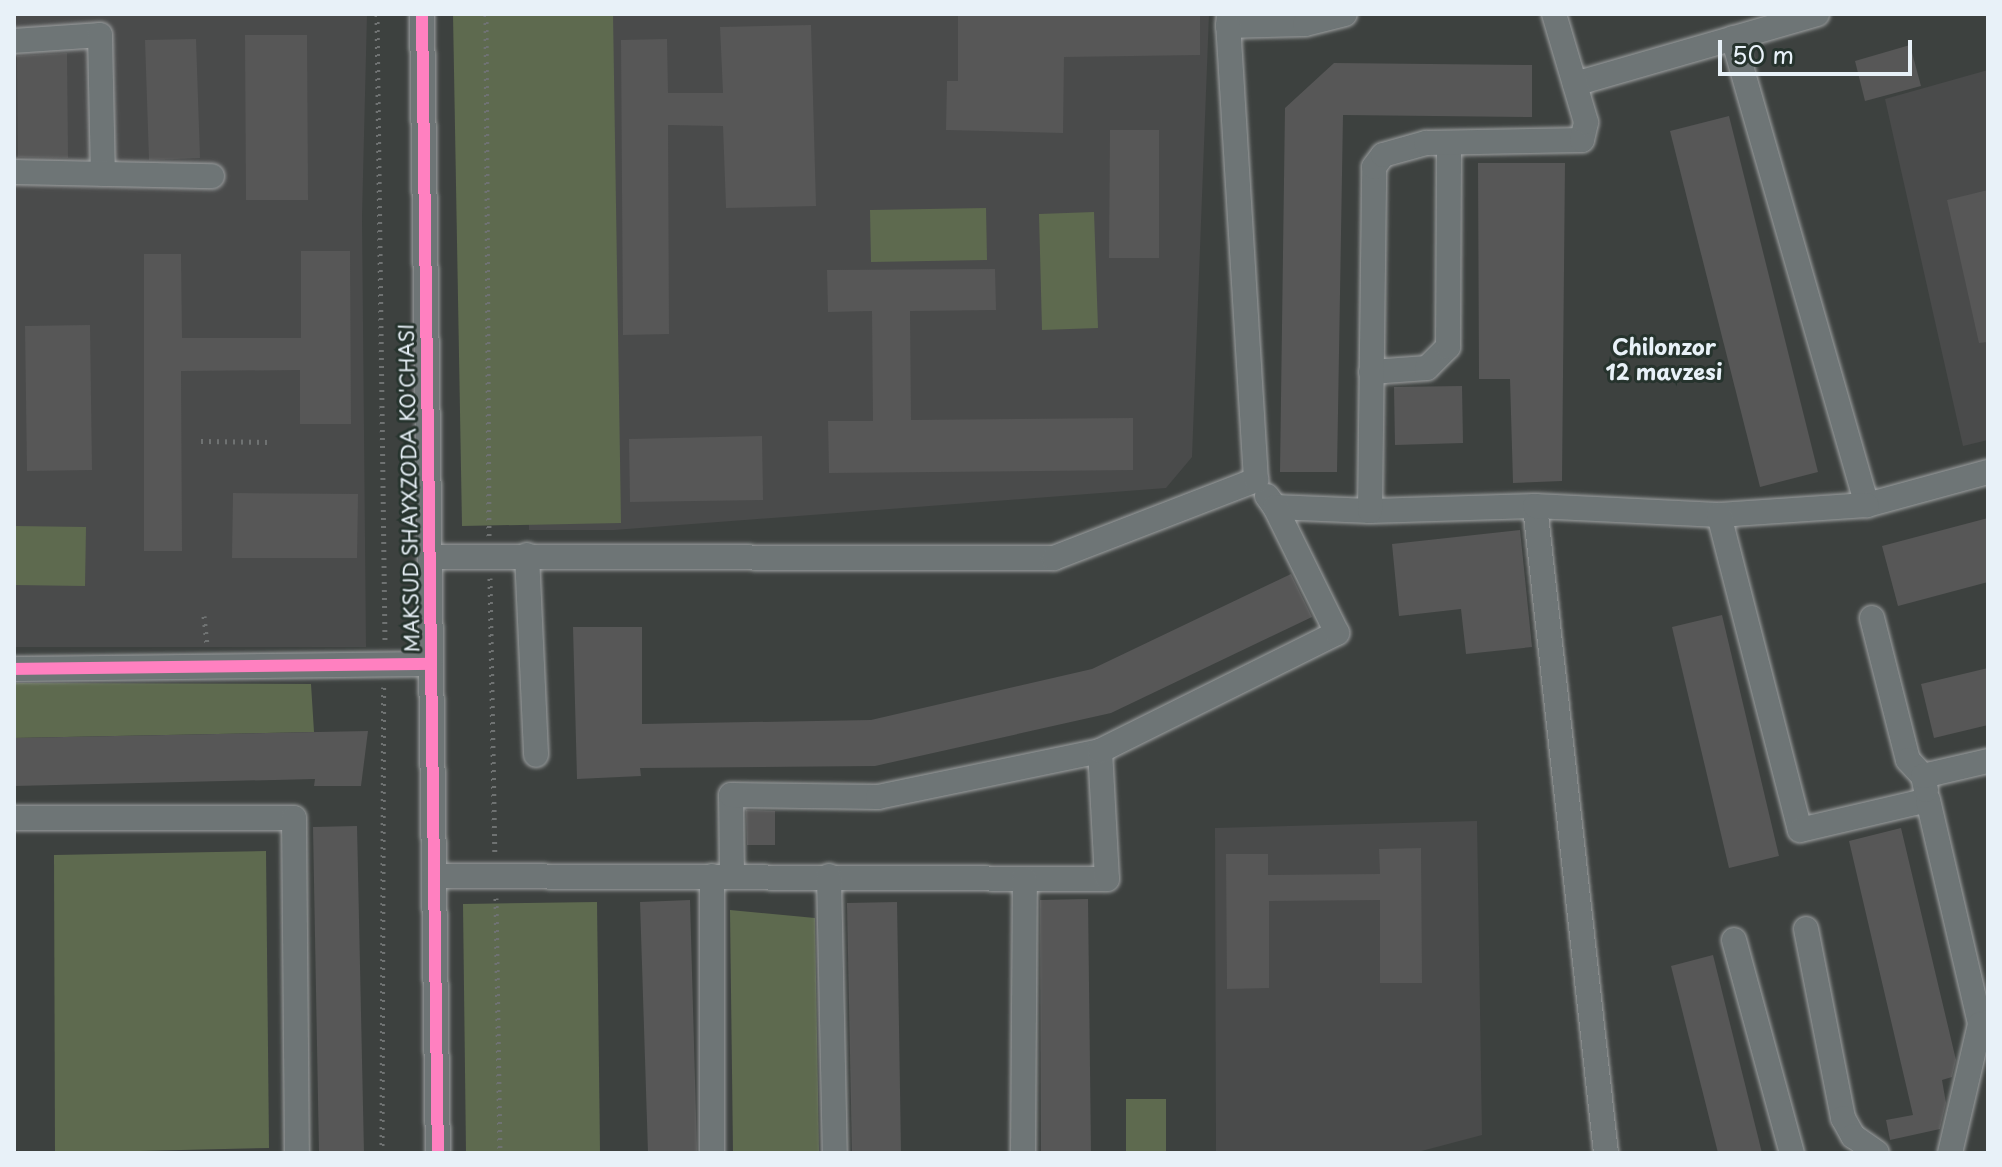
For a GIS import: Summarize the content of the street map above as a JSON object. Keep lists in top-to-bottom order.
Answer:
{
  "streets": {
    "street": ["MAKSUD SHAYXZODA KO'CHASI"]
  },
  "districts": ["Chilonzor 12 mavzesi"],
  "scale_bar": "50 m"
}
